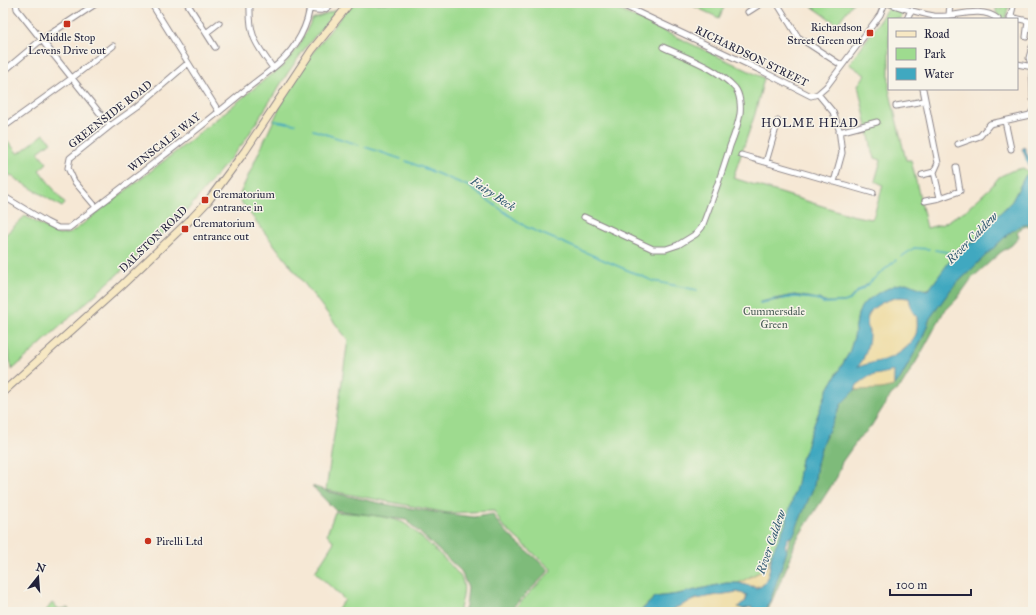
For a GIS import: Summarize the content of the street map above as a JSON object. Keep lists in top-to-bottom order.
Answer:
{
  "streets": {
    "main road": ["DALSTON ROAD"],
    "street": ["RICHARDSON STREET", "GREENSIDE ROAD", "WINSCALE WAY"]
  },
  "crossings": [
    ["GREENSIDE ROAD", "WINSCALE WAY"]
  ],
  "districts": ["HOLME HEAD"],
  "water": ["Fairy Beck", "River Caldew"],
  "parks": ["Cummersdale Green"],
  "places": {
    "transit": [
      "Middle Stop Levens Drive out",
      "Richardson Street Green out",
      "Crematorium entrance in",
      "Crematorium entrance out"
    ],
    "other": ["Pirelli Ltd"]
  },
  "legend": ["Road", "Park", "Water"],
  "scale_bar": "100 m",
  "north": "top"
}
